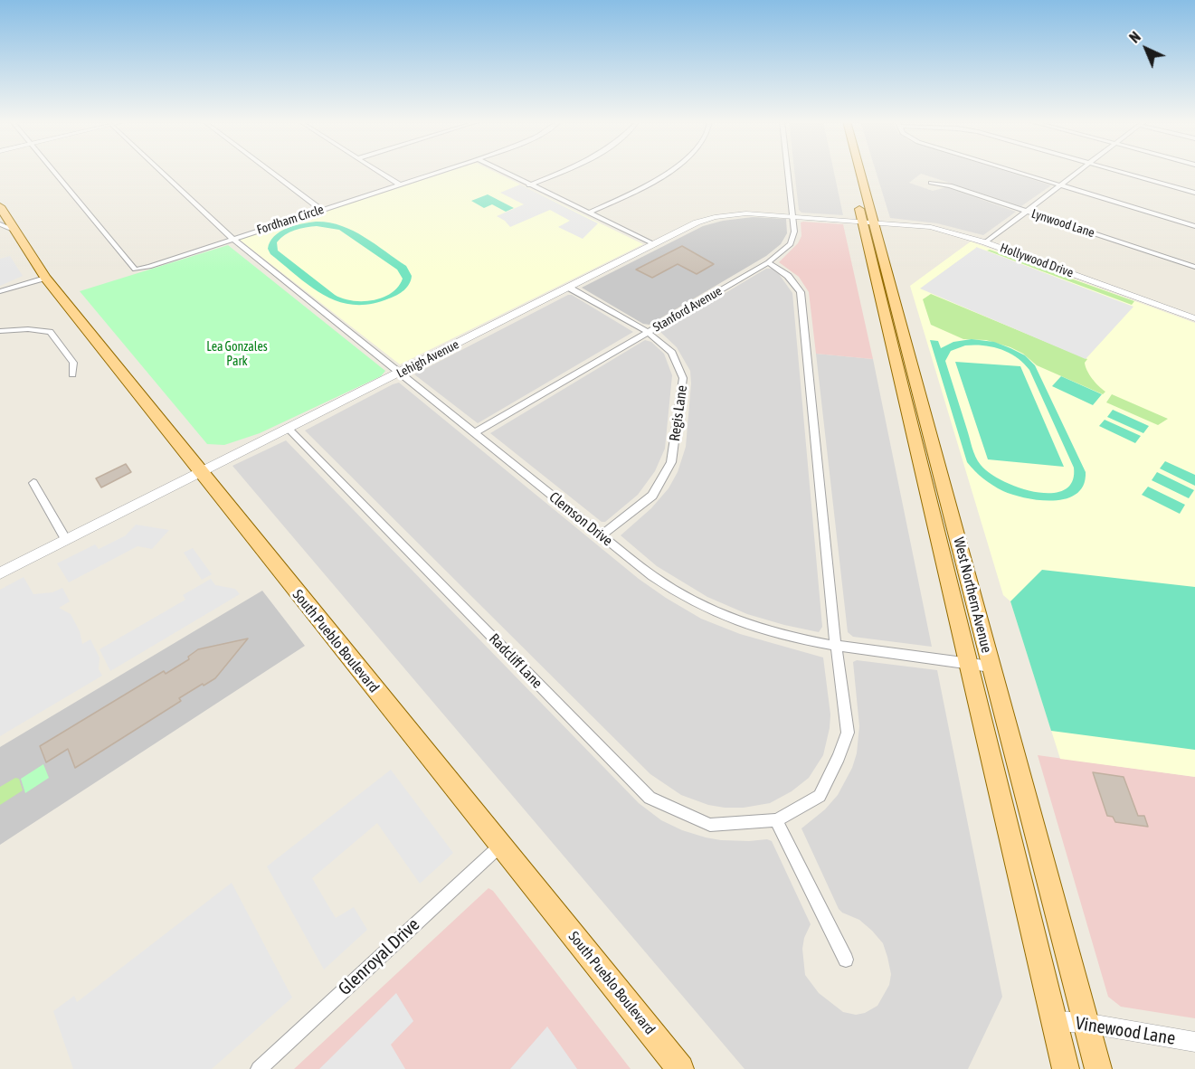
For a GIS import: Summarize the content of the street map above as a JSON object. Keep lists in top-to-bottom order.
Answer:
{
  "streets": {
    "main road": ["West Northern Avenue", "South Pueblo Boulevard"],
    "street": [
      "Fordham Circle",
      "Lynwood Lane",
      "Hollywood Drive",
      "Stanford Avenue",
      "Lehigh Avenue",
      "Regis Lane",
      "Clemson Drive",
      "Radcliff Lane",
      "Glenroyal Drive",
      "Vinewood Lane"
    ]
  },
  "crossings": [
    ["Fordham Circle", "Clemson Drive"],
    ["Hollywood Drive", "Lehigh Avenue"],
    ["Hollywood Drive", "West Northern Avenue"],
    ["Stanford Avenue", "Lehigh Avenue"],
    ["Stanford Avenue", "Regis Lane"],
    ["Stanford Avenue", "Clemson Drive"],
    ["Stanford Avenue", "Radcliff Lane"],
    ["Lehigh Avenue", "Regis Lane"],
    ["Lehigh Avenue", "Clemson Drive"],
    ["Lehigh Avenue", "West Northern Avenue"],
    ["Lehigh Avenue", "South Pueblo Boulevard"],
    ["Lehigh Avenue", "Radcliff Lane"],
    ["Regis Lane", "Clemson Drive"],
    ["Clemson Drive", "West Northern Avenue"],
    ["Clemson Drive", "Radcliff Lane"],
    ["West Northern Avenue", "Vinewood Lane"],
    ["South Pueblo Boulevard", "Glenroyal Drive"]
  ],
  "parks": ["Lea Gonzales Park"],
  "north": "top left"
}
